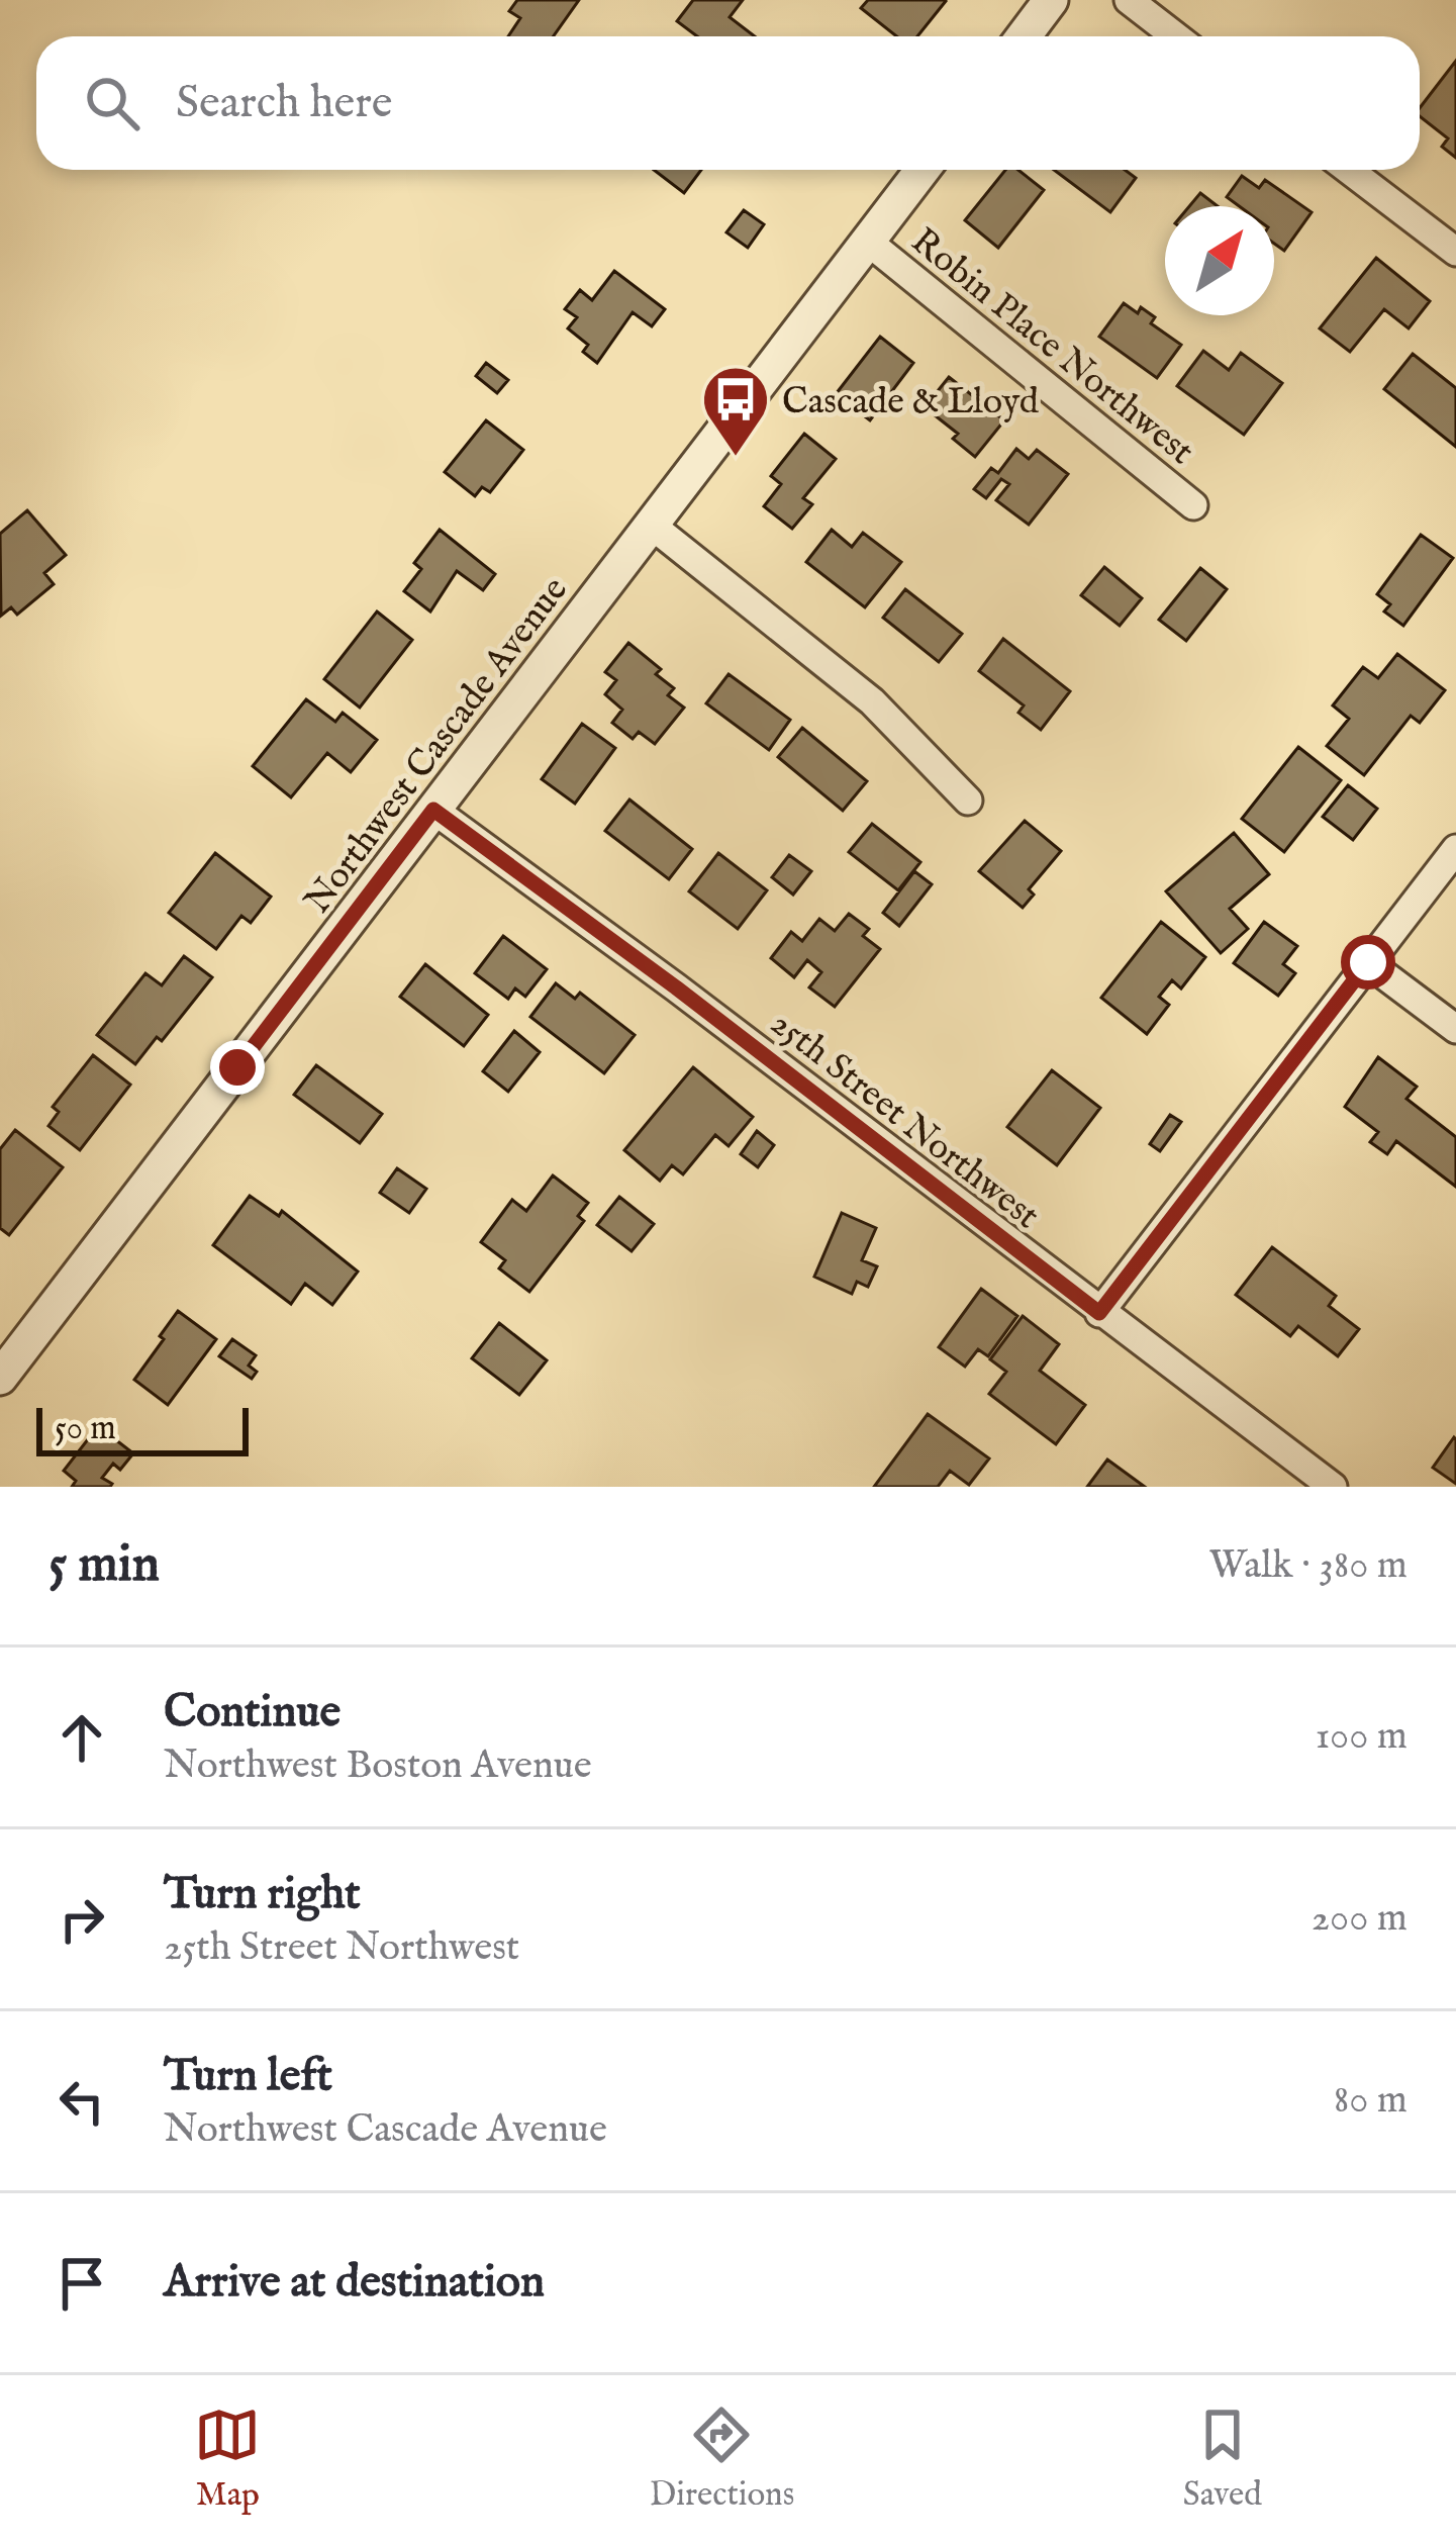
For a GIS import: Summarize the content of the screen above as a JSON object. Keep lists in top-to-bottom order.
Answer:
{
  "streets": {
    "street": ["Robin Place Northwest", "Northwest Cascade Avenue", "25th Street Northwest"]
  },
  "crossings": [
    ["Robin Place Northwest", "Northwest Cascade Avenue"],
    ["Northwest Cascade Avenue", "25th Street Northwest"]
  ],
  "places": {
    "bus stop": ["Cascade & Lloyd"]
  },
  "scale_bar": "50 m",
  "north": "top right",
  "page": {
    "search": "Search here",
    "scale": "50 m",
    "heading": ["5 min", "Walk · 380 m"],
    "list": [
      ["Continue", "Northwest Boston Avenue", "100 m"],
      ["Turn right", "25th Street Northwest", "200 m"],
      ["Turn left", "Northwest Cascade Avenue", "80 m"],
      "Arrive at destination"
    ],
    "nav": ["Map", "Directions", "Saved"]
  }
}
